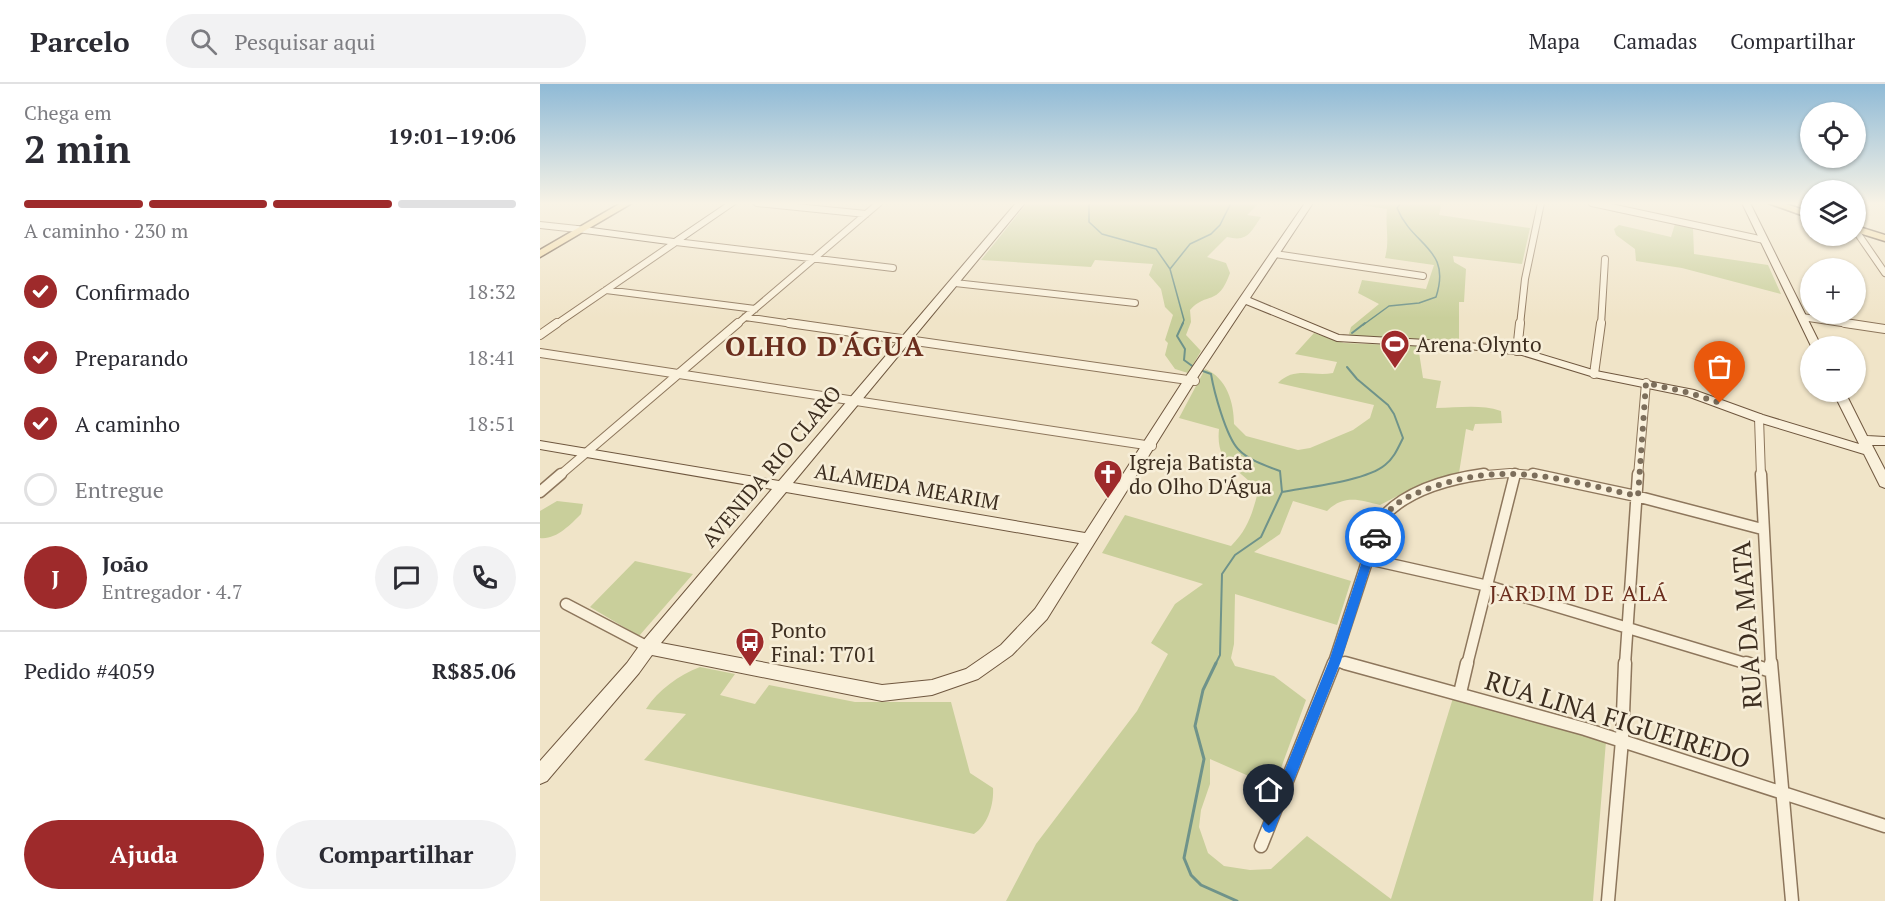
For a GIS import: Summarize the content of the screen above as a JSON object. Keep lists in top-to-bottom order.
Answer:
{
  "streets": {
    "street": [
      "AVENIDA RIO CLARO",
      "ALAMEDA MEARIM",
      "RUA DA MATA",
      "RUA LINA FIGUEIREDO"
    ]
  },
  "crossings": [
    ["AVENIDA RIO CLARO", "ALAMEDA MEARIM"],
    ["RUA DA MATA", "RUA LINA FIGUEIREDO"]
  ],
  "districts": ["OLHO D'ÁGUA", "JARDIM DE ALÁ"],
  "places": {
    "sports": ["Arena Olynto"],
    "church": ["Igreja Batista do Olho D'Água"],
    "bus stop": ["Ponto Final: T701"]
  },
  "page": {
    "header": "Parcelo",
    "search": "Pesquisar aqui",
    "nav": ["Mapa", "Camadas", "Compartilhar"],
    "heading": ["2 min", "Chega em", "19:01–19:06"],
    "panel": [
      "João",
      "Entregador · 4.7",
      "Pedido #4059",
      "R$85.06"
    ],
    "map_buttons": ["+", "−"],
    "bar": "A caminho · 230 m",
    "list": [
      ["Confirmado", "18:32"],
      ["Preparando", "18:41"],
      ["A caminho", "18:51"],
      "Entregue"
    ],
    "round": "J",
    "buttons": ["Ajuda", "Compartilhar"]
  }
}
